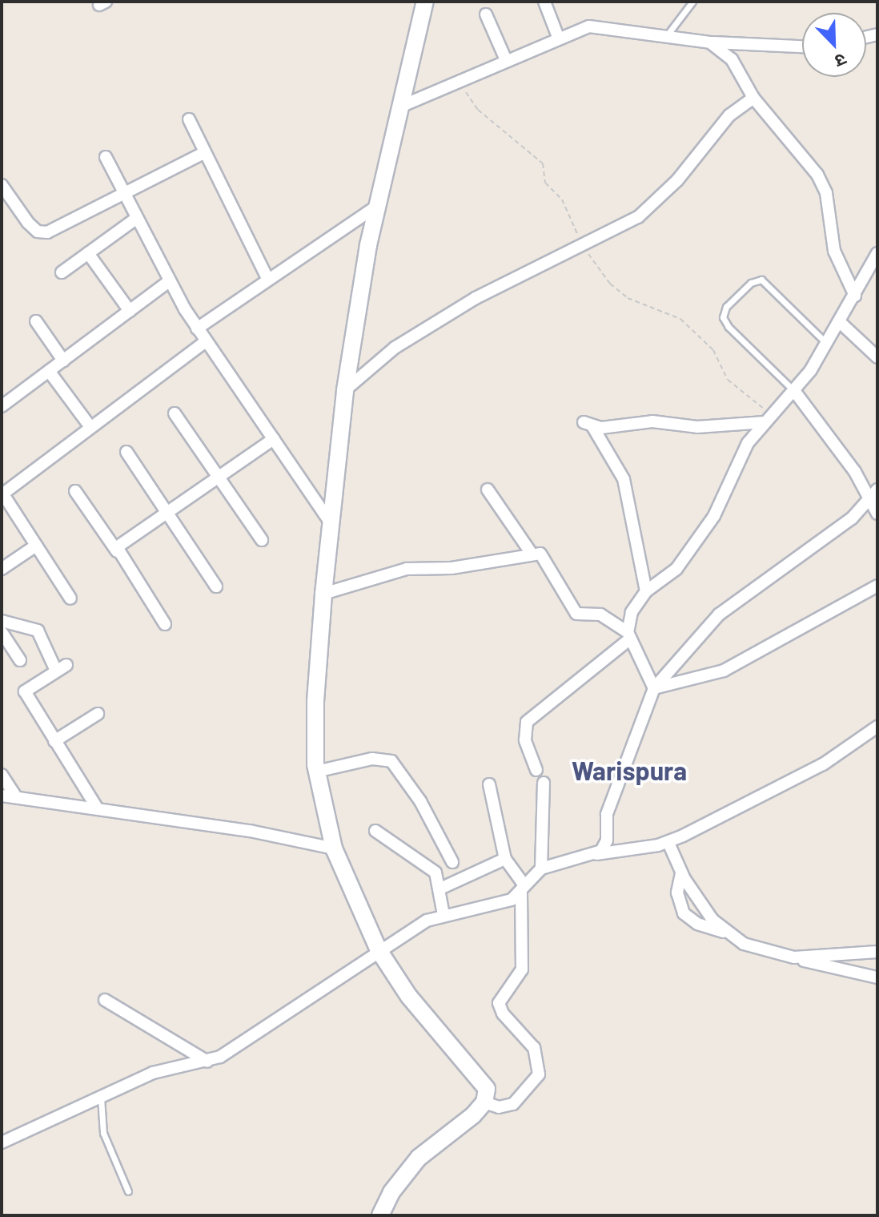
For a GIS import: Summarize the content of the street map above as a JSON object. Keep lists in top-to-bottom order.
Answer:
{
  "districts": ["Warispura"],
  "north": "bottom right"
}
